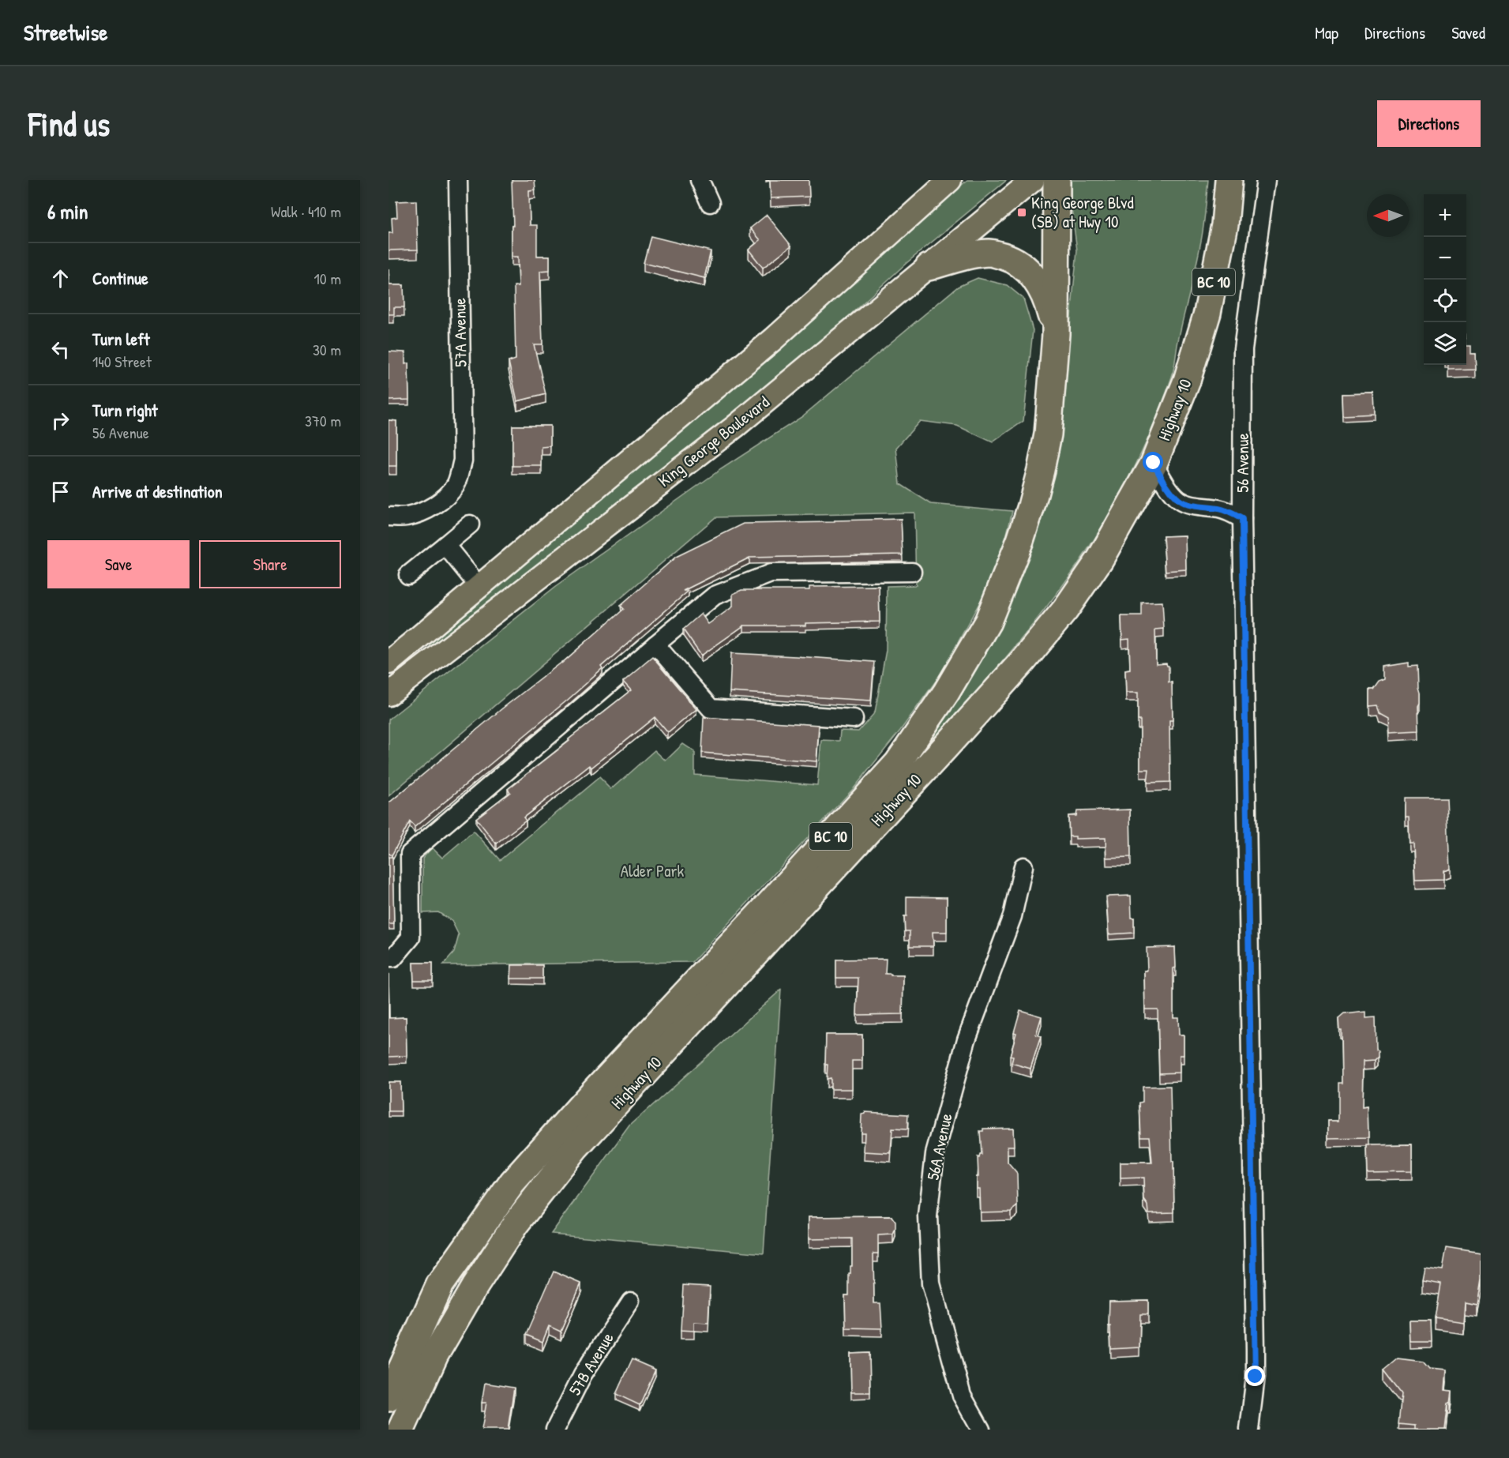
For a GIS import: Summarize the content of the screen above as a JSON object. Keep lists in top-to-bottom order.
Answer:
{
  "streets": {
    "highway": ["BC 10", "Highway 10"],
    "main road": ["King George Boulevard"],
    "street": [
      "57A Avenue",
      "56 Avenue",
      "56A Avenue",
      "57B Avenue"
    ]
  },
  "parks": ["Alder Park"],
  "places": {
    "transit": ["King George Blvd (SB) at Hwy 10"]
  },
  "north": "left",
  "page": {
    "header": "Streetwise",
    "nav": ["Map", "Directions", "Saved"],
    "buttons": [
      "Directions",
      ["Save", "Share"]
    ],
    "title": "Find us",
    "heading": ["6 min", "Walk · 410 m"],
    "map_buttons": ["+", "−"],
    "list": [
      ["Continue", "10 m"],
      ["Turn left", "140 Street", "30 m"],
      ["Turn right", "56 Avenue", "370 m"],
      "Arrive at destination"
    ]
  }
}
